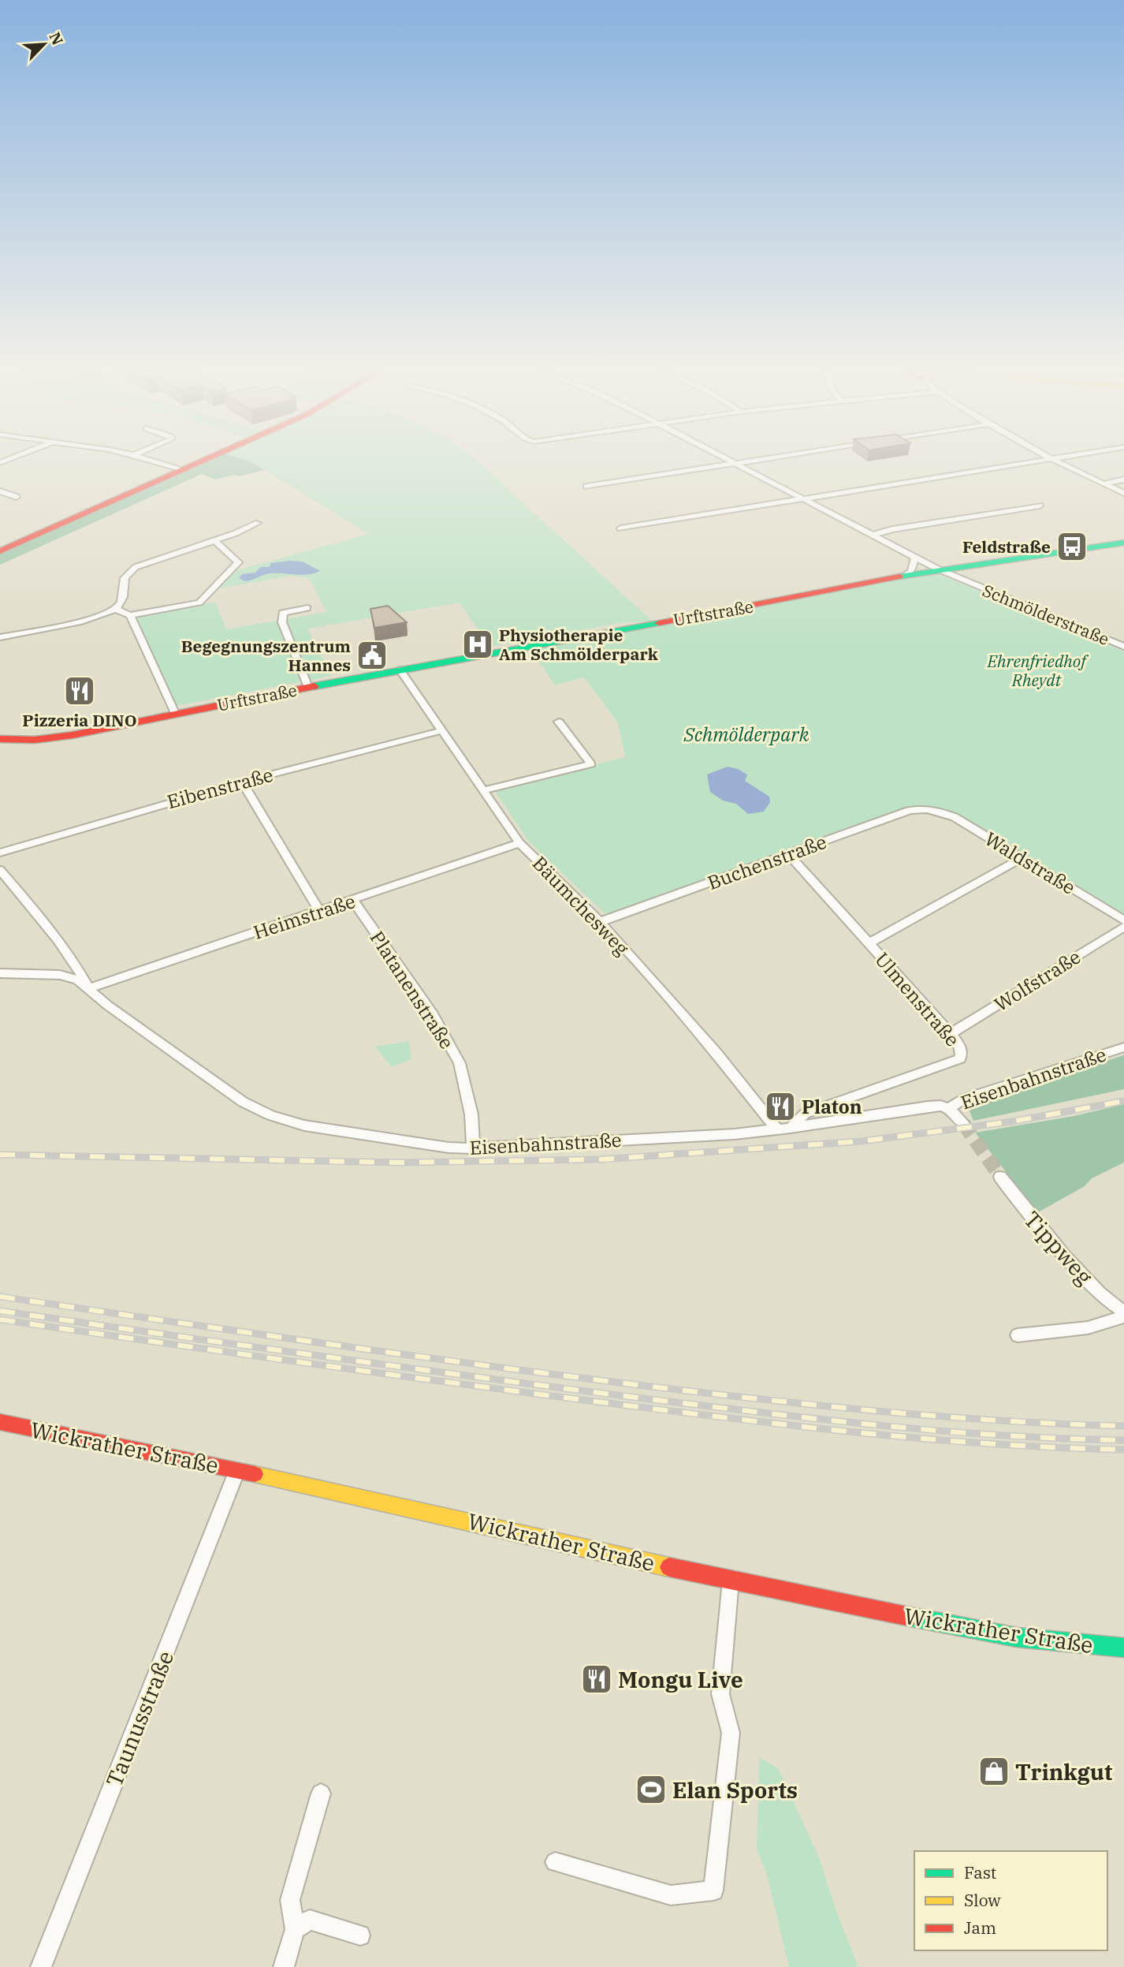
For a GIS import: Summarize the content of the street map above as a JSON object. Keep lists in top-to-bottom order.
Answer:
{
  "streets": {
    "main road": ["Urftstraße", "Wickrather Straße"],
    "street": [
      "Schmölderstraße",
      "Eibenstraße",
      "Buchenstraße",
      "Waldstraße",
      "Bäumchesweg",
      "Heimstraße",
      "Wolfstraße",
      "Platanenstraße",
      "Ulmenstraße",
      "Eisenbahnstraße",
      "Tippweg",
      "Taunusstraße"
    ]
  },
  "crossings": [
    ["Urftstraße", "Schmölderstraße"],
    ["Urftstraße", "Bäumchesweg"],
    ["Eibenstraße", "Bäumchesweg"],
    ["Buchenstraße", "Waldstraße"],
    ["Buchenstraße", "Bäumchesweg"],
    ["Buchenstraße", "Ulmenstraße"],
    ["Bäumchesweg", "Heimstraße"],
    ["Bäumchesweg", "Eisenbahnstraße"],
    ["Heimstraße", "Platanenstraße"],
    ["Heimstraße", "Eisenbahnstraße"],
    ["Wolfstraße", "Ulmenstraße"],
    ["Platanenstraße", "Eisenbahnstraße"],
    ["Ulmenstraße", "Eisenbahnstraße"],
    ["Wickrather Straße", "Taunusstraße"]
  ],
  "parks": ["Ehrenfriedhof Rheydt", "Schmölderpark"],
  "places": {
    "bus stop": ["Feldstraße"],
    "hospital": ["Physiotherapie Am Schmölderpark"],
    "public building": ["Begegnungszentrum Hannes"],
    "restaurant": ["Pizzeria DINO", "Platon", "Mongu Live"],
    "shop": ["Trinkgut"],
    "sports": ["Elan Sports"]
  },
  "legend": ["Fast", "Slow", "Jam"],
  "north": "top right"
}
